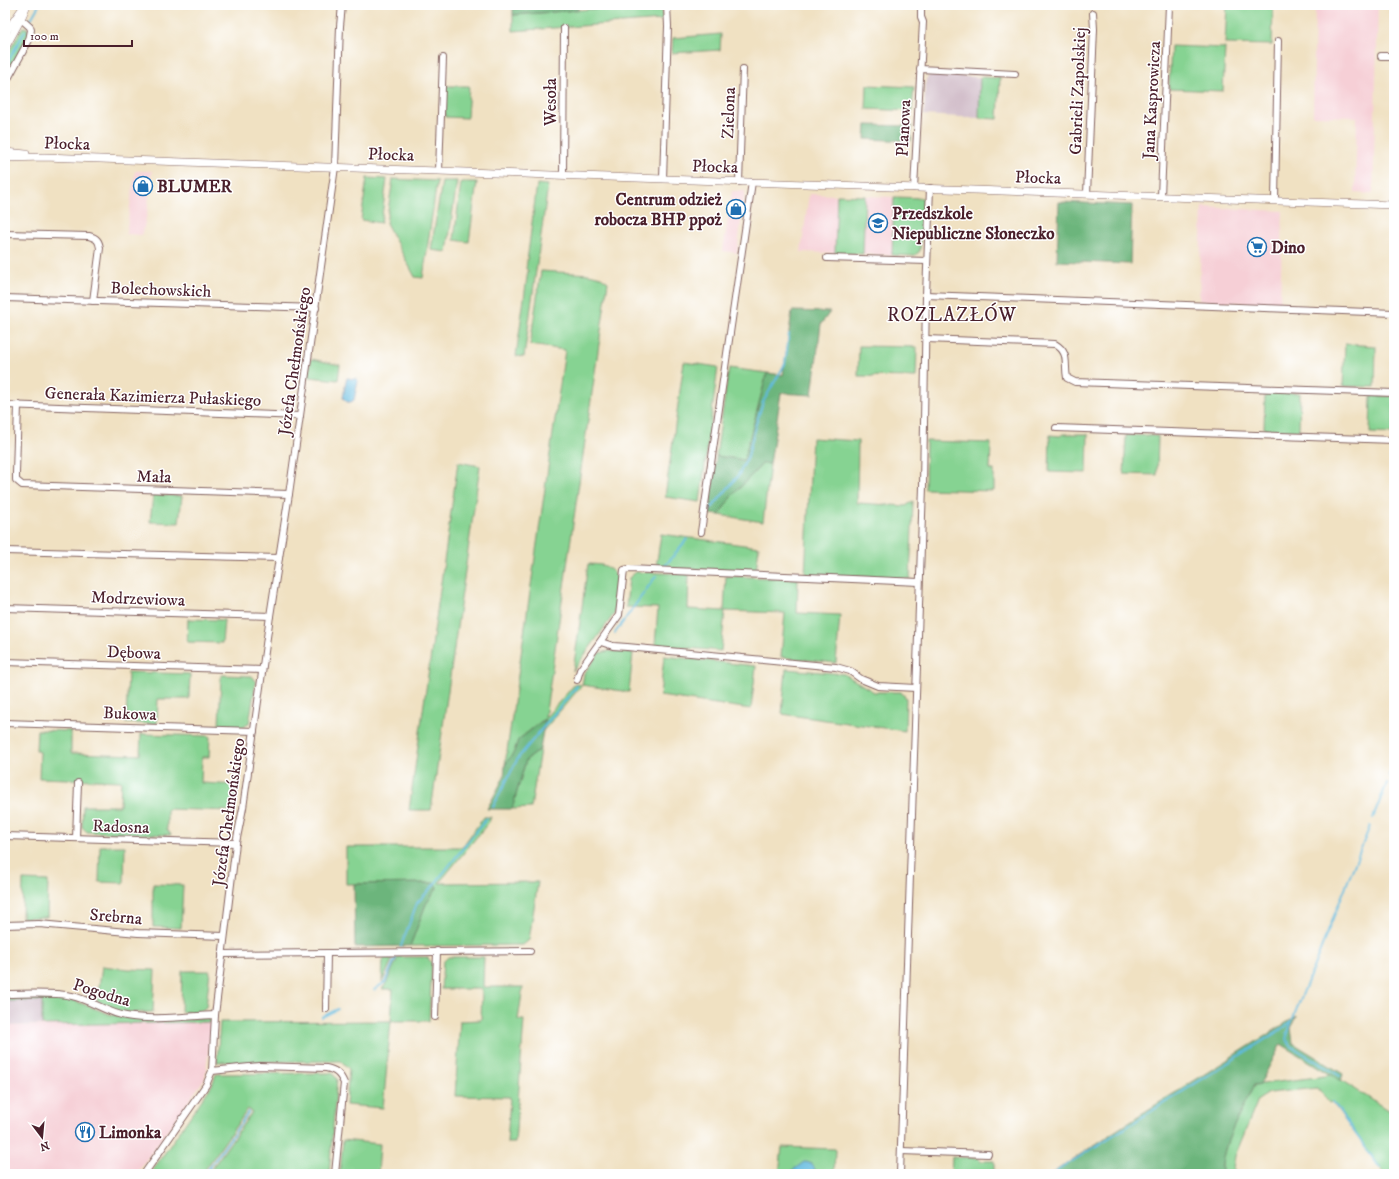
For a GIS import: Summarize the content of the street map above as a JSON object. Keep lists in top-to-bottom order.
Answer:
{
  "streets": {
    "street": [
      "Gabrieli Zapolskiej",
      "Jana Kasprowicza",
      "Wesoła",
      "Zielona",
      "Planowa",
      "Płocka",
      "Bolechowskich",
      "Józefa Chełmońskiego",
      "Generała Kazimierza Pułaskiego",
      "Mała",
      "Modrzewiowa",
      "Dębowa",
      "Bukowa",
      "Radosna",
      "Srebrna",
      "Pogodna"
    ]
  },
  "crossings": [
    ["Gabrieli Zapolskiej", "Płocka"],
    ["Jana Kasprowicza", "Płocka"],
    ["Wesoła", "Płocka"],
    ["Zielona", "Płocka"],
    ["Planowa", "Płocka"],
    ["Płocka", "Józefa Chełmońskiego"],
    ["Bolechowskich", "Józefa Chełmońskiego"],
    ["Józefa Chełmońskiego", "Generała Kazimierza Pułaskiego"],
    ["Józefa Chełmońskiego", "Mała"],
    ["Józefa Chełmońskiego", "Modrzewiowa"],
    ["Józefa Chełmońskiego", "Dębowa"],
    ["Józefa Chełmońskiego", "Bukowa"],
    ["Józefa Chełmońskiego", "Radosna"],
    ["Józefa Chełmońskiego", "Srebrna"],
    ["Józefa Chełmońskiego", "Pogodna"],
    ["Generała Kazimierza Pułaskiego", "Mała"]
  ],
  "districts": ["ROZLAZŁÓW"],
  "places": {
    "shop": ["BLUMER", "Centrum odzież robocza BHP ppoż"],
    "school or university": ["Przedszkole Niepubliczne Słoneczko"],
    "supermarket": ["Dino"],
    "restaurant": ["Limonka"]
  },
  "scale_bar": "100 m",
  "north": "bottom"
}
